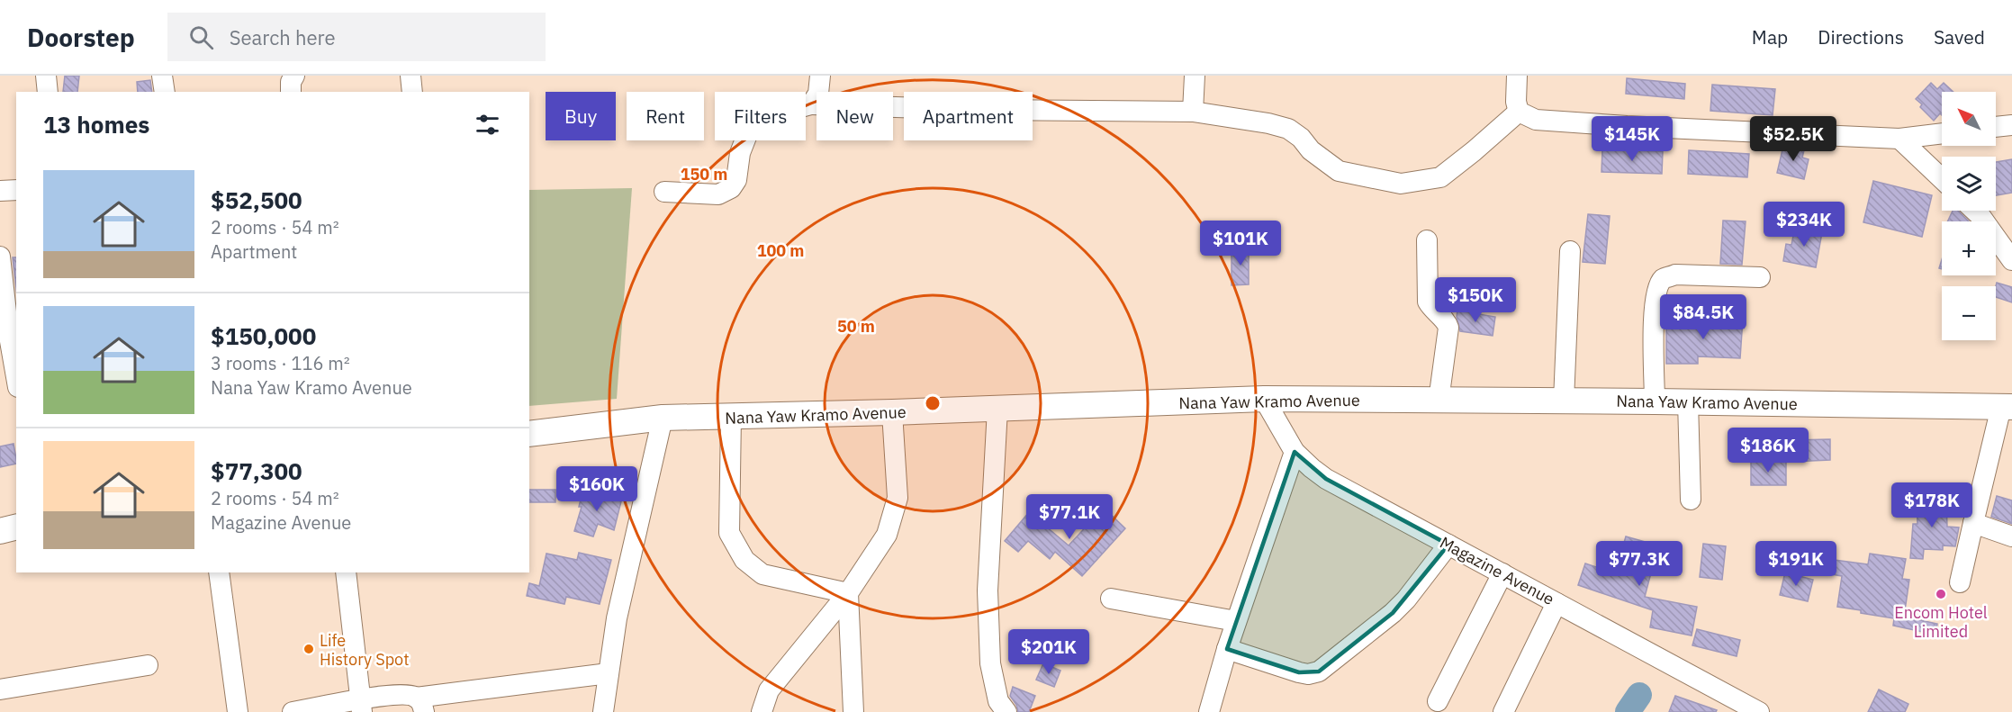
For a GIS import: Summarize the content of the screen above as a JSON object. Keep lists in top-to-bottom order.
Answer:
{
  "streets": {
    "main road": ["Nana Yaw Kramo Avenue"],
    "street": ["Magazine Avenue"]
  },
  "crossings": [
    ["Nana Yaw Kramo Avenue", "Magazine Avenue"]
  ],
  "places": ["Encom Hotel Limited", "Life History Spot"],
  "north": "top left",
  "page": {
    "header": "Doorstep",
    "search": "Search here",
    "nav": ["Map", "Directions", "Saved"],
    "map_buttons": ["+", "−"],
    "chip": [
      "Buy",
      "Rent",
      "Filters",
      "New",
      "Apartment"
    ],
    "heading": "13 homes",
    "price": [
      "$145K",
      "$52.5K",
      "$234K",
      "$101K",
      "$150K",
      "$84.5K",
      "$186K",
      "$160K",
      "$178K",
      "$77.1K",
      "$77.3K",
      "$191K",
      "$201K"
    ],
    "list": [
      {
        "name": "$52,500",
        "note": "2 rooms · 54 m² · Apartment"
      },
      {
        "name": "$150,000",
        "note": "3 rooms · 116 m² · Nana Yaw Kramo Avenue"
      },
      {
        "name": "$77,300",
        "note": "2 rooms · 54 m² · Magazine Avenue"
      }
    ]
  },
  "rings": ["150 m", "100 m", "50 m"]
}
